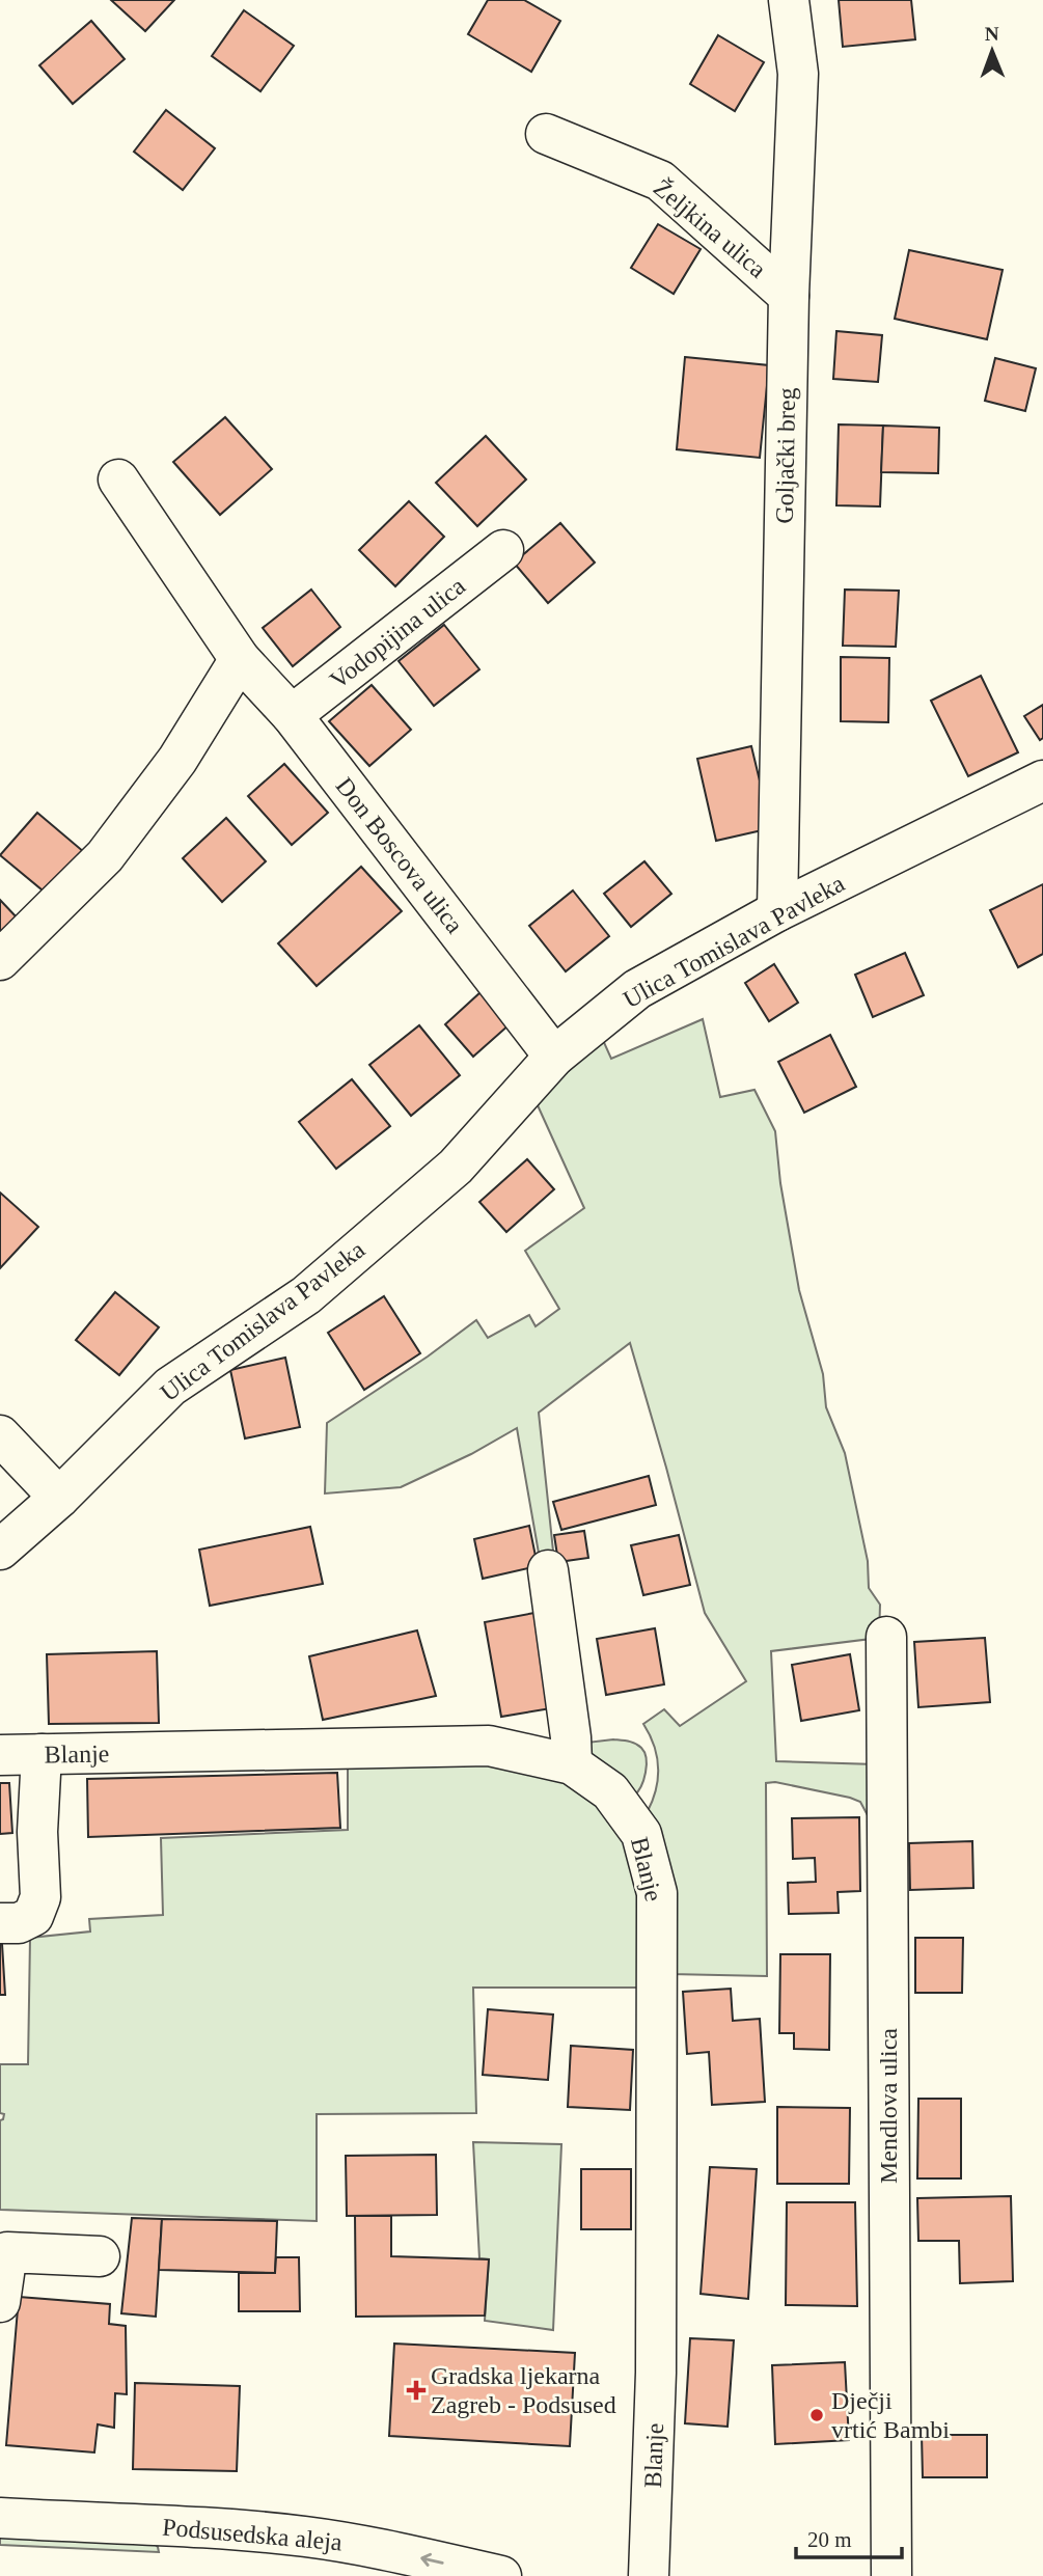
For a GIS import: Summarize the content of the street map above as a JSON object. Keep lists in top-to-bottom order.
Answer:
{
  "streets": {
    "street": [
      "Željkina ulica",
      "Goljački breg",
      "Vodopijina ulica",
      "Don Boscova ulica",
      "Ulica Tomislava Pavleka",
      "Blanje",
      "Mendlova ulica",
      "Podsusedska aleja"
    ]
  },
  "crossings": [
    ["Željkina ulica", "Goljački breg"],
    ["Goljački breg", "Ulica Tomislava Pavleka"],
    ["Vodopijina ulica", "Don Boscova ulica"],
    ["Don Boscova ulica", "Ulica Tomislava Pavleka"]
  ],
  "one_way": ["Podsusedska aleja"],
  "places": {
    "health": ["Gradska ljekarna Zagreb - Podsused"],
    "other": ["Dječji vrtić Bambi"]
  },
  "scale_bar": "20 m",
  "north": "top"
}
